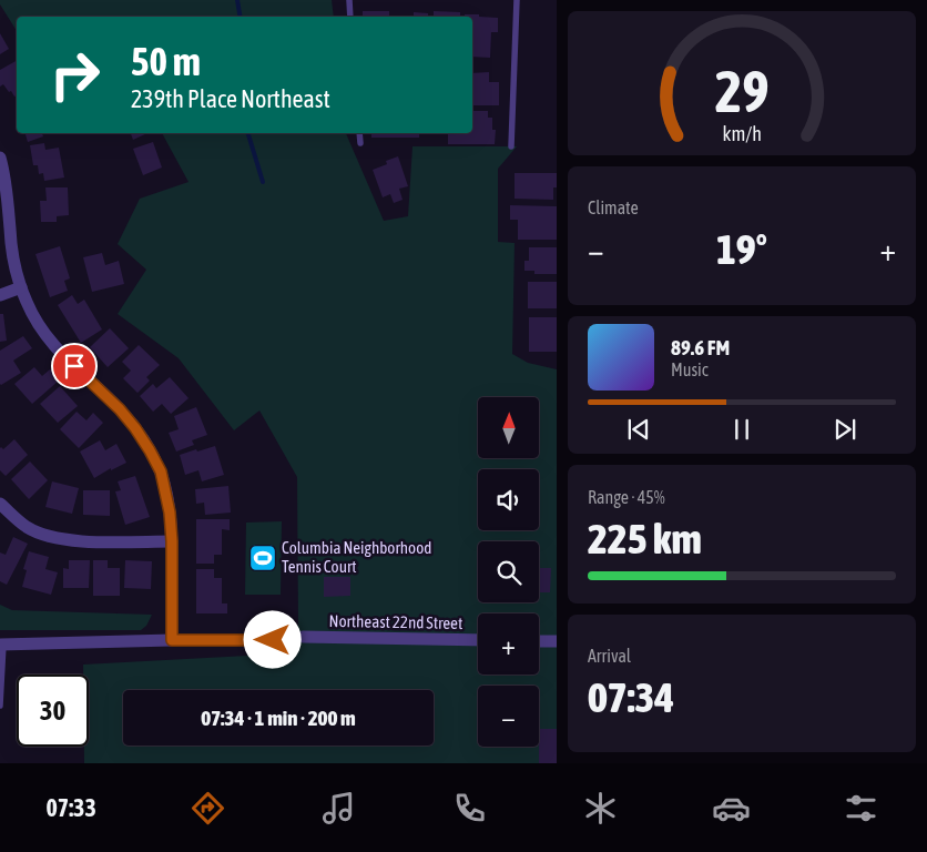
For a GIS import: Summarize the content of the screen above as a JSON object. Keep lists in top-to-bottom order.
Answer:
{
  "streets": {
    "street": ["Northeast 22nd Street"]
  },
  "places": {
    "sports": ["Columbia Neighborhood Tennis Court"]
  },
  "north": "top",
  "page": {
    "turn": ["50 m", "239th Place Northeast"],
    "tile": [
      "Climate",
      ["Range · 45%", "225 km"],
      ["Arrival", "07:34"]
    ],
    "heat": ["−", "19°", "+"],
    "song": ["89.6 FM", "Music"],
    "map_buttons": ["+", "−"],
    "limit": "30",
    "trip": "07:34 · 1 min · 200 m",
    "tabs": "07:33",
    "gauge": ["29", "km/h"]
  }
}
